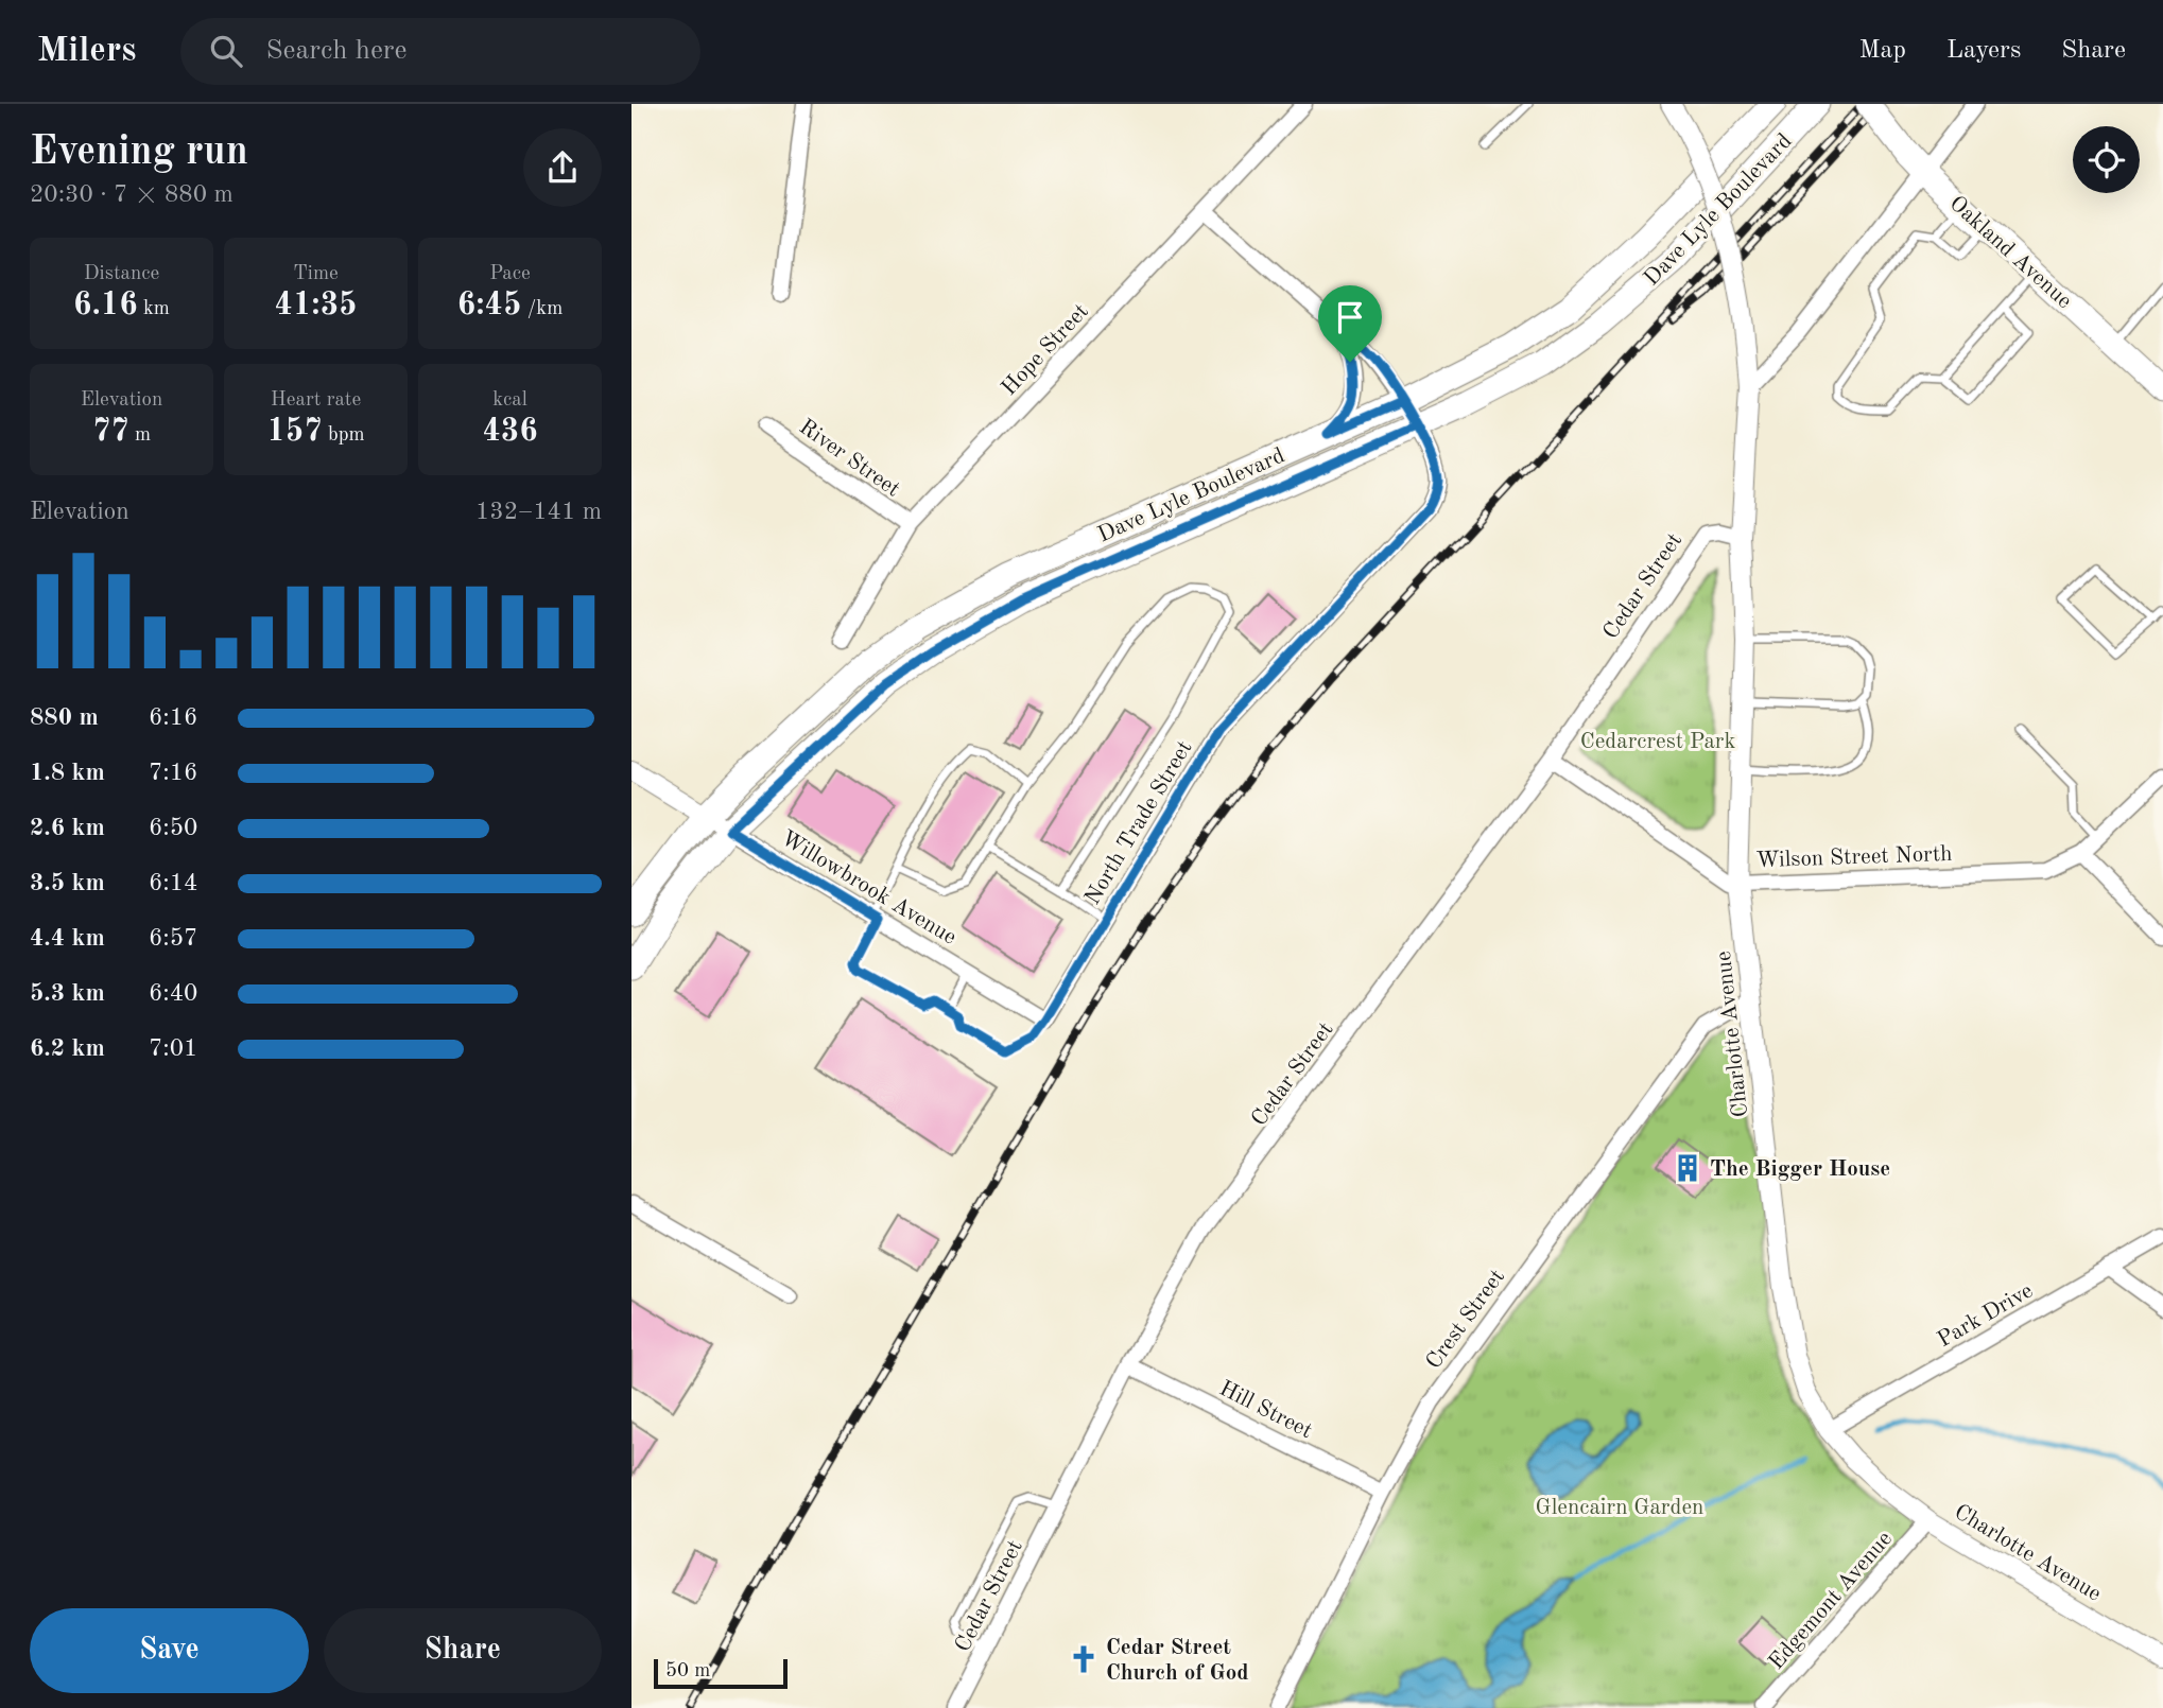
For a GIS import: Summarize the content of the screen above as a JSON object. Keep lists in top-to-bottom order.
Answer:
{
  "streets": {
    "main road": ["Dave Lyle Boulevard", "Oakland Avenue"],
    "street": [
      "Hope Street",
      "River Street",
      "Cedar Street",
      "North Trade Street",
      "Wilson Street North",
      "Willowbrook Avenue",
      "Charlotte Avenue",
      "Park Drive",
      "Crest Street",
      "Hill Street",
      "Edgemont Avenue"
    ]
  },
  "crossings": [
    ["Dave Lyle Boulevard", "North Trade Street"],
    ["Dave Lyle Boulevard", "Willowbrook Avenue"],
    ["Hope Street", "River Street"],
    ["Hope Street", "North Trade Street"],
    ["Cedar Street", "Wilson Street North"],
    ["Cedar Street", "Charlotte Avenue"],
    ["Cedar Street", "Hill Street"],
    ["North Trade Street", "Willowbrook Avenue"],
    ["Wilson Street North", "Charlotte Avenue"],
    ["Charlotte Avenue", "Park Drive"],
    ["Charlotte Avenue", "Crest Street"],
    ["Charlotte Avenue", "Edgemont Avenue"],
    ["Crest Street", "Hill Street"]
  ],
  "parks": ["Cedarcrest Park", "Glencairn Garden"],
  "places": {
    "building": ["The Bigger House"],
    "church": ["Cedar Street Church of God"]
  },
  "scale_bar": "50 m",
  "page": {
    "header": "Milers",
    "search": "Search here",
    "nav": ["Map", "Layers", "Share"],
    "heading": ["Evening run", "20:30 · 7 × 880 m"],
    "stats": [
      ["Distance", "6.16 km"],
      ["Time", "41:35"],
      ["Pace", "6:45 /km"],
      ["Elevation", "77 m"],
      ["Heart rate", "157 bpm"],
      ["kcal", "436"]
    ],
    "chart": ["Elevation", "132–141 m"],
    "list": [
      {
        "name": "880 m",
        "note": "6:16"
      },
      {
        "name": "1.8 km",
        "note": "7:16"
      },
      {
        "name": "2.6 km",
        "note": "6:50"
      },
      {
        "name": "3.5 km",
        "note": "6:14"
      },
      {
        "name": "4.4 km",
        "note": "6:57"
      },
      {
        "name": "5.3 km",
        "note": "6:40"
      },
      {
        "name": "6.2 km",
        "note": "7:01"
      }
    ],
    "buttons": ["Save", "Share"],
    "scale": "50 m"
  }
}
